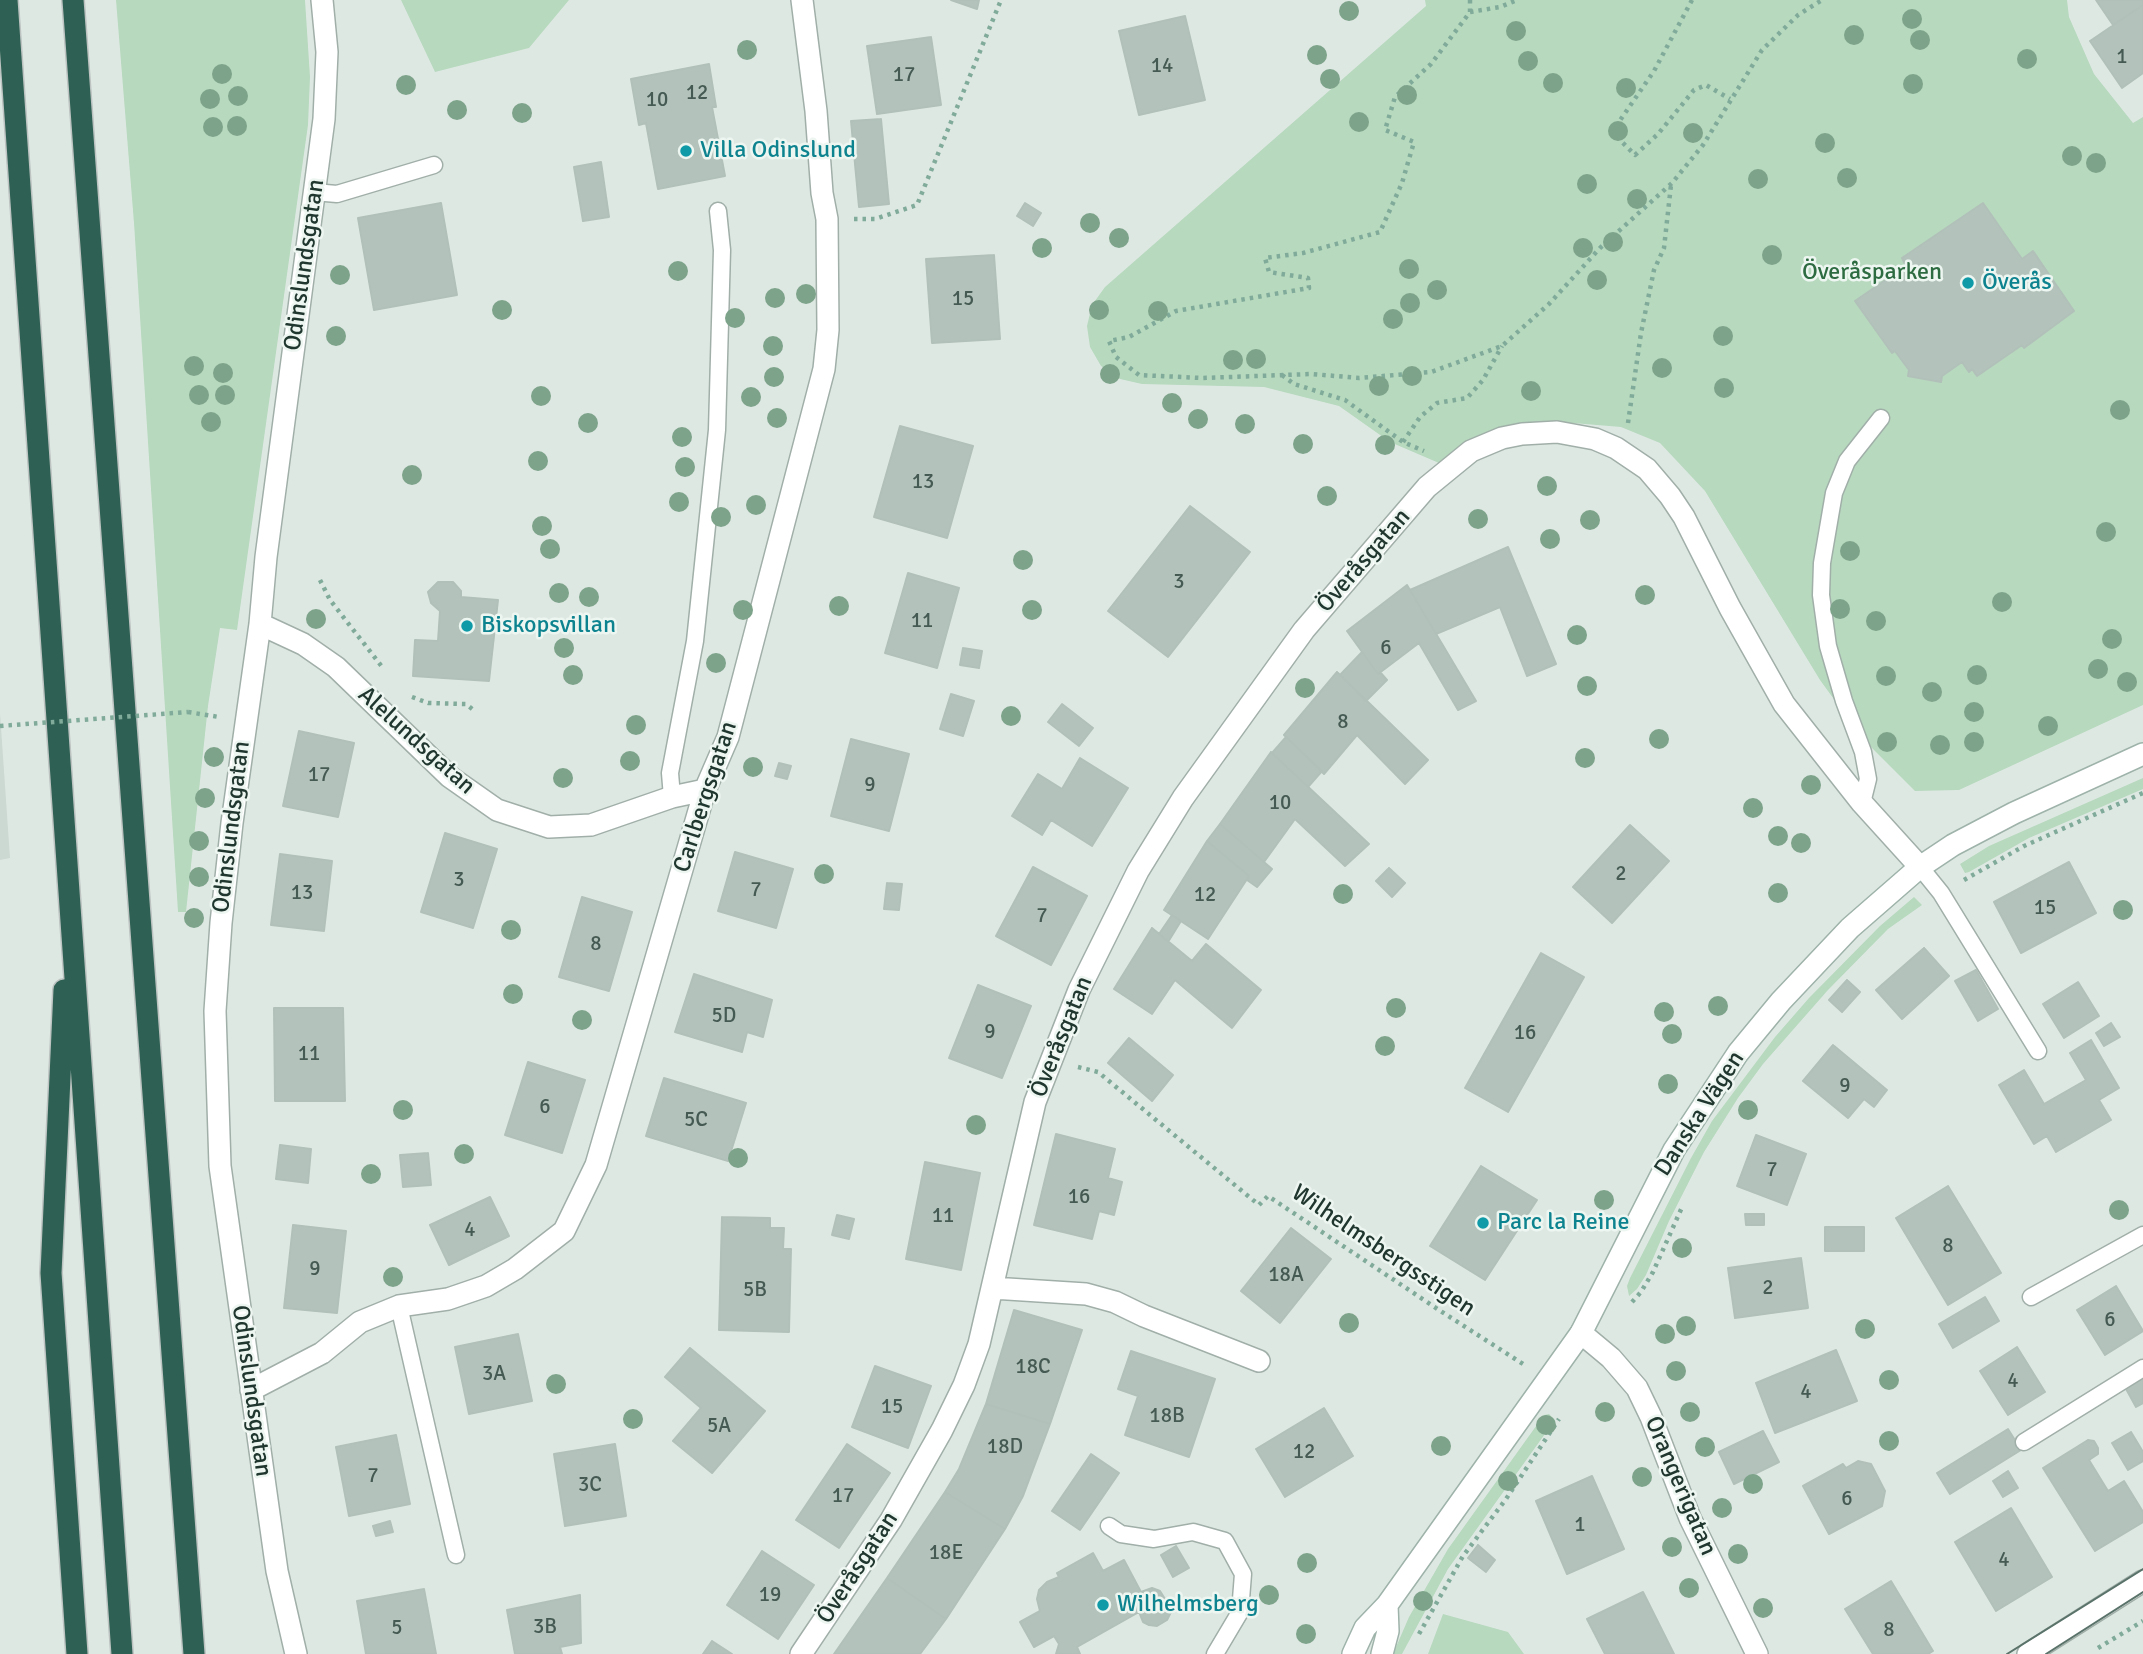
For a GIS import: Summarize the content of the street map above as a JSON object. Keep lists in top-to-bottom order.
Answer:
{
  "streets": {
    "street": [
      "Odinslundsgatan",
      "Överåsgatan",
      "Alelundsgatan",
      "Carlbergsgatan",
      "Danska Vägen",
      "Orangerigatan"
    ],
    "path": ["Wilhelmsbergsstigen"]
  },
  "crossings": [
    ["Odinslundsgatan", "Alelundsgatan"],
    ["Odinslundsgatan", "Carlbergsgatan"],
    ["Överåsgatan", "Danska Vägen"],
    ["Alelundsgatan", "Carlbergsgatan"],
    ["Danska Vägen", "Orangerigatan"]
  ],
  "parks": ["Överåsparken"],
  "places": [
    "Villa Odinslund",
    "Överås",
    "Biskopsvillan",
    "Parc la Reine",
    "Wilhelmsberg"
  ],
  "house_numbers": [
    "1",
    "14",
    "17",
    "12",
    "10",
    "15",
    "13",
    "3",
    "11",
    "6",
    "8",
    "17",
    "9",
    "10",
    "2",
    "3",
    "7",
    "13",
    "12",
    "15",
    "7",
    "8",
    "5D",
    "9",
    "16",
    "11",
    "9",
    "6",
    "5C",
    "7",
    "16",
    "11",
    "4",
    "8",
    "9",
    "18A",
    "2",
    "5B",
    "6",
    "18C",
    "3A",
    "4",
    "4",
    "15",
    "18B",
    "5A",
    "18D",
    "12",
    "7",
    "3C",
    "17",
    "6",
    "1",
    "18E",
    "4",
    "19",
    "3B",
    "5",
    "8"
  ]
}
